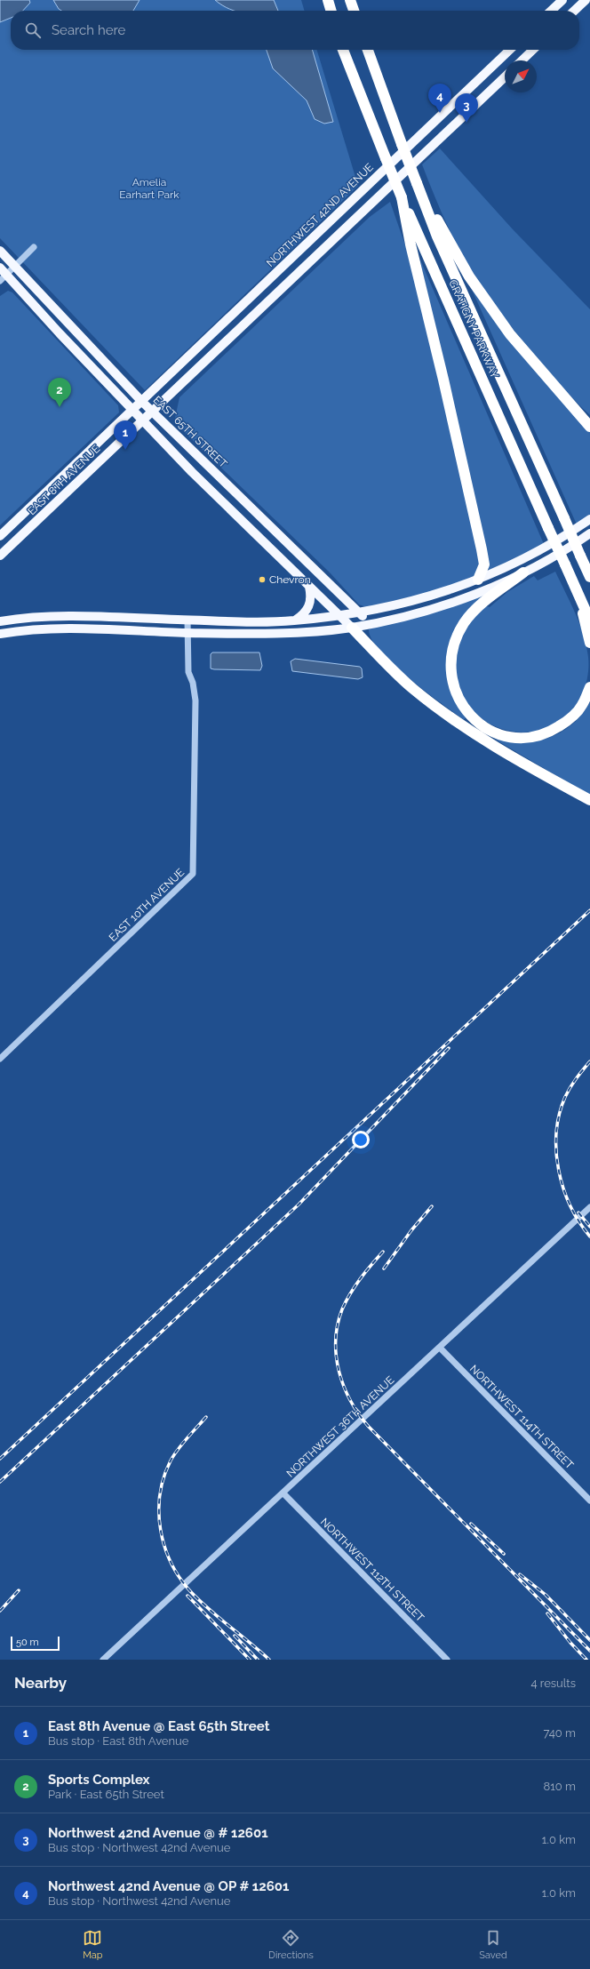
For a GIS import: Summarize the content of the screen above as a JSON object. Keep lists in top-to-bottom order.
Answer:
{
  "streets": {
    "highway": ["GRATIGNY PARKWAY"],
    "main road": ["NORTHWEST 42ND AVENUE", "EAST 65TH STREET", "EAST 8TH AVENUE"],
    "street": [
      "EAST 10TH AVENUE",
      "NORTHWEST 114TH STREET",
      "NORTHWEST 36TH AVENUE",
      "NORTHWEST 112TH STREET"
    ]
  },
  "crossings": [
    ["NORTHWEST 42ND AVENUE", "EAST 65TH STREET"],
    ["NORTHWEST 42ND AVENUE", "EAST 8TH AVENUE"],
    ["EAST 65TH STREET", "EAST 8TH AVENUE"],
    ["NORTHWEST 114TH STREET", "NORTHWEST 36TH AVENUE"],
    ["NORTHWEST 36TH AVENUE", "NORTHWEST 112TH STREET"]
  ],
  "parks": ["Amelia Earhart Park"],
  "places": ["Chevron"],
  "scale_bar": "50 m",
  "north": "top right",
  "page": {
    "search": "Search here",
    "pins": [
      "4",
      "3",
      "2",
      "1"
    ],
    "scale": "50 m",
    "heading": ["Nearby", "4 results"],
    "list": [
      {
        "mark": "1",
        "name": "East 8th Avenue @ East 65th Street",
        "note": "Bus stop · East 8th Avenue",
        "value": "740 m"
      },
      {
        "mark": "2",
        "name": "Sports Complex",
        "note": "Park · East 65th Street",
        "value": "810 m"
      },
      {
        "mark": "3",
        "name": "Northwest 42nd Avenue @ # 12601",
        "note": "Bus stop · Northwest 42nd Avenue",
        "value": "1.0 km"
      },
      {
        "mark": "4",
        "name": "Northwest 42nd Avenue @ OP # 12601",
        "note": "Bus stop · Northwest 42nd Avenue",
        "value": "1.0 km"
      }
    ],
    "nav": ["Map", "Directions", "Saved"]
  }
}
